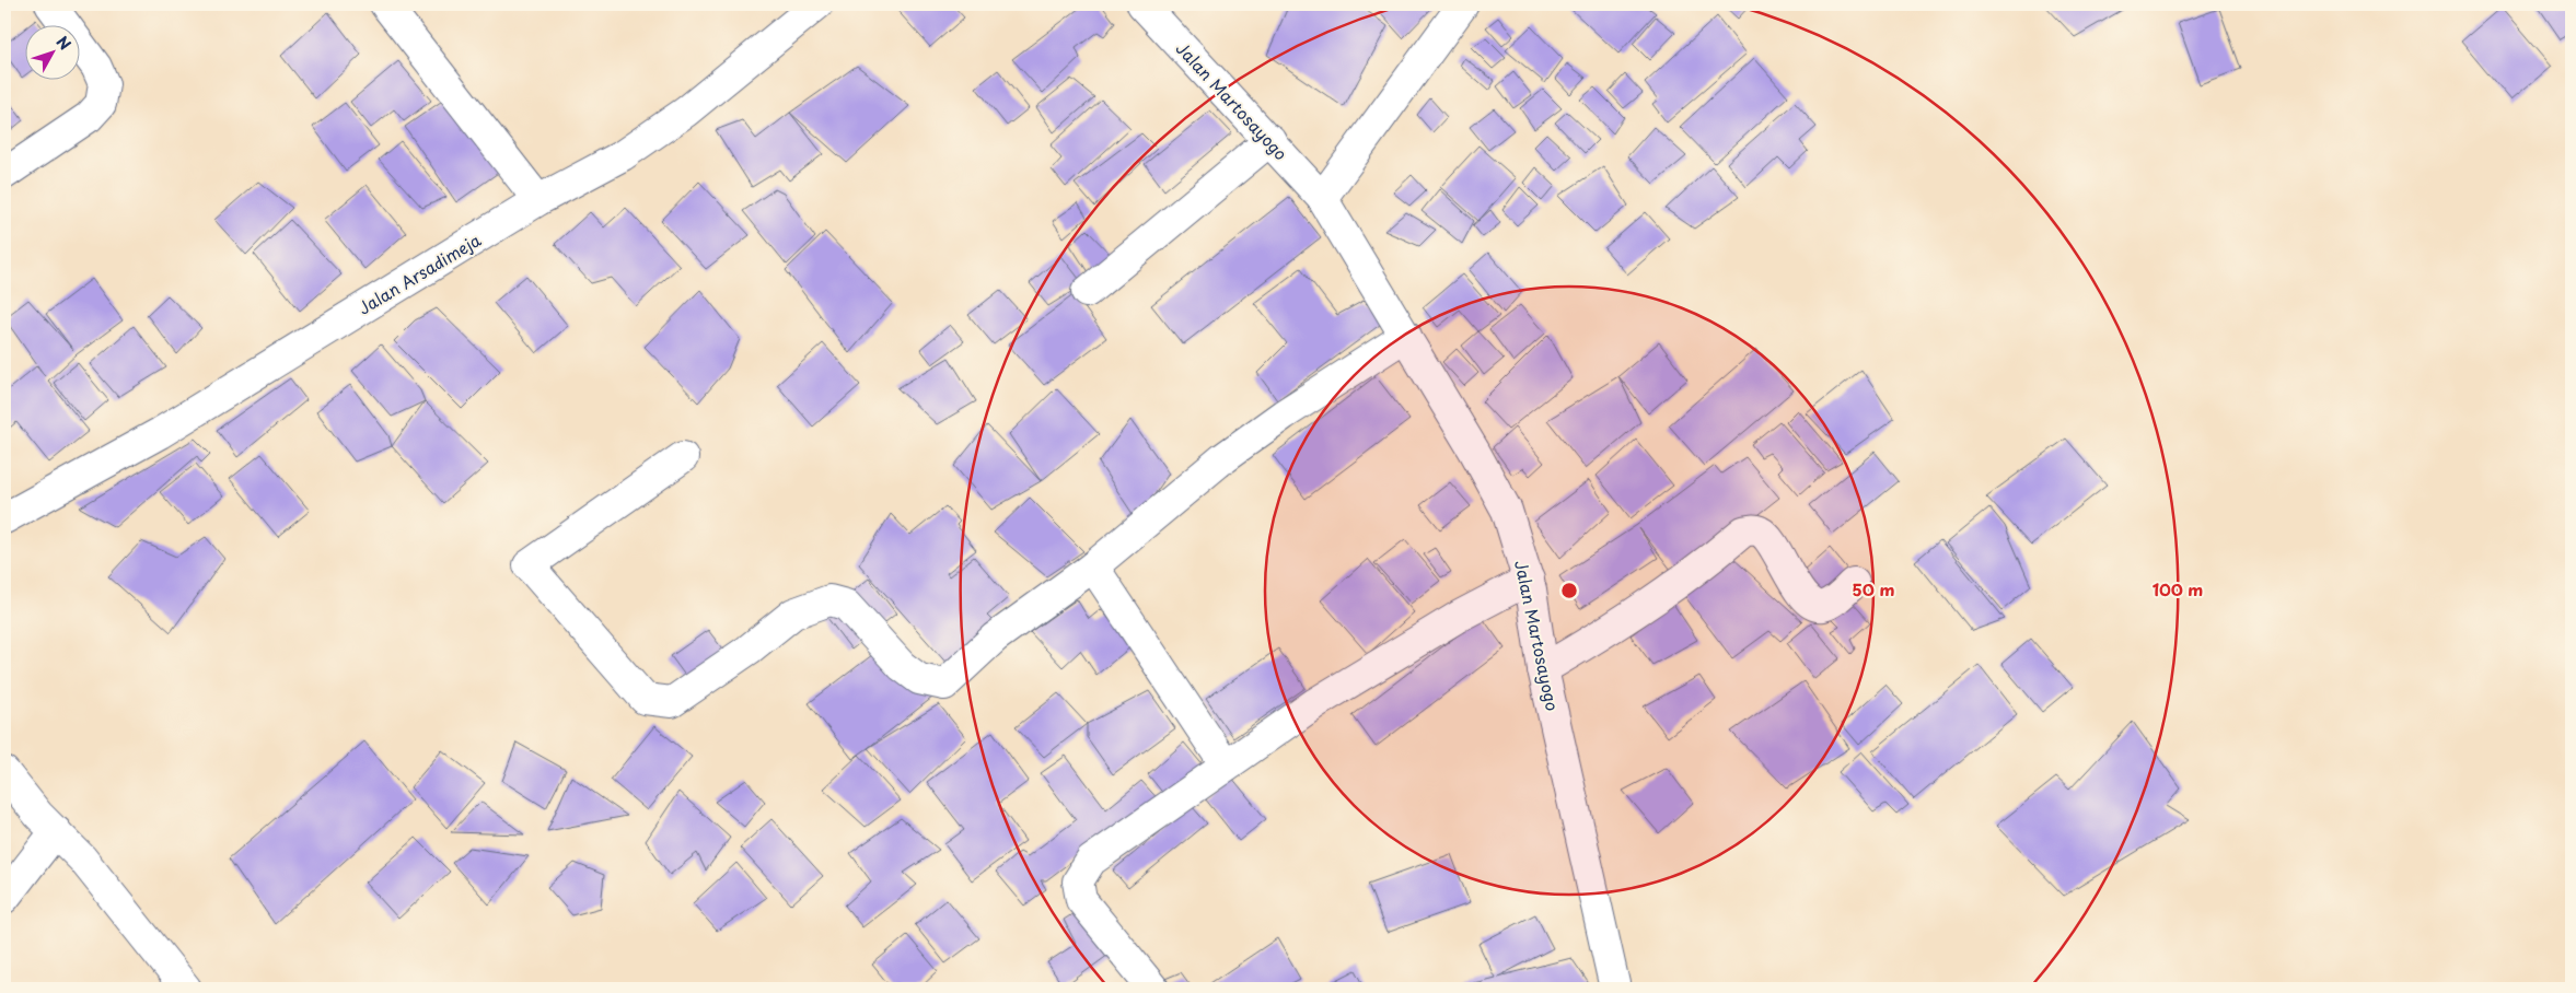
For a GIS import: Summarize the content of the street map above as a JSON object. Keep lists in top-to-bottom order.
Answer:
{
  "streets": {
    "street": ["Jalan Martosayogo", "Jalan Arsadimeja"]
  },
  "north": "top right",
  "rings": ["50 m", "100 m"]
}
